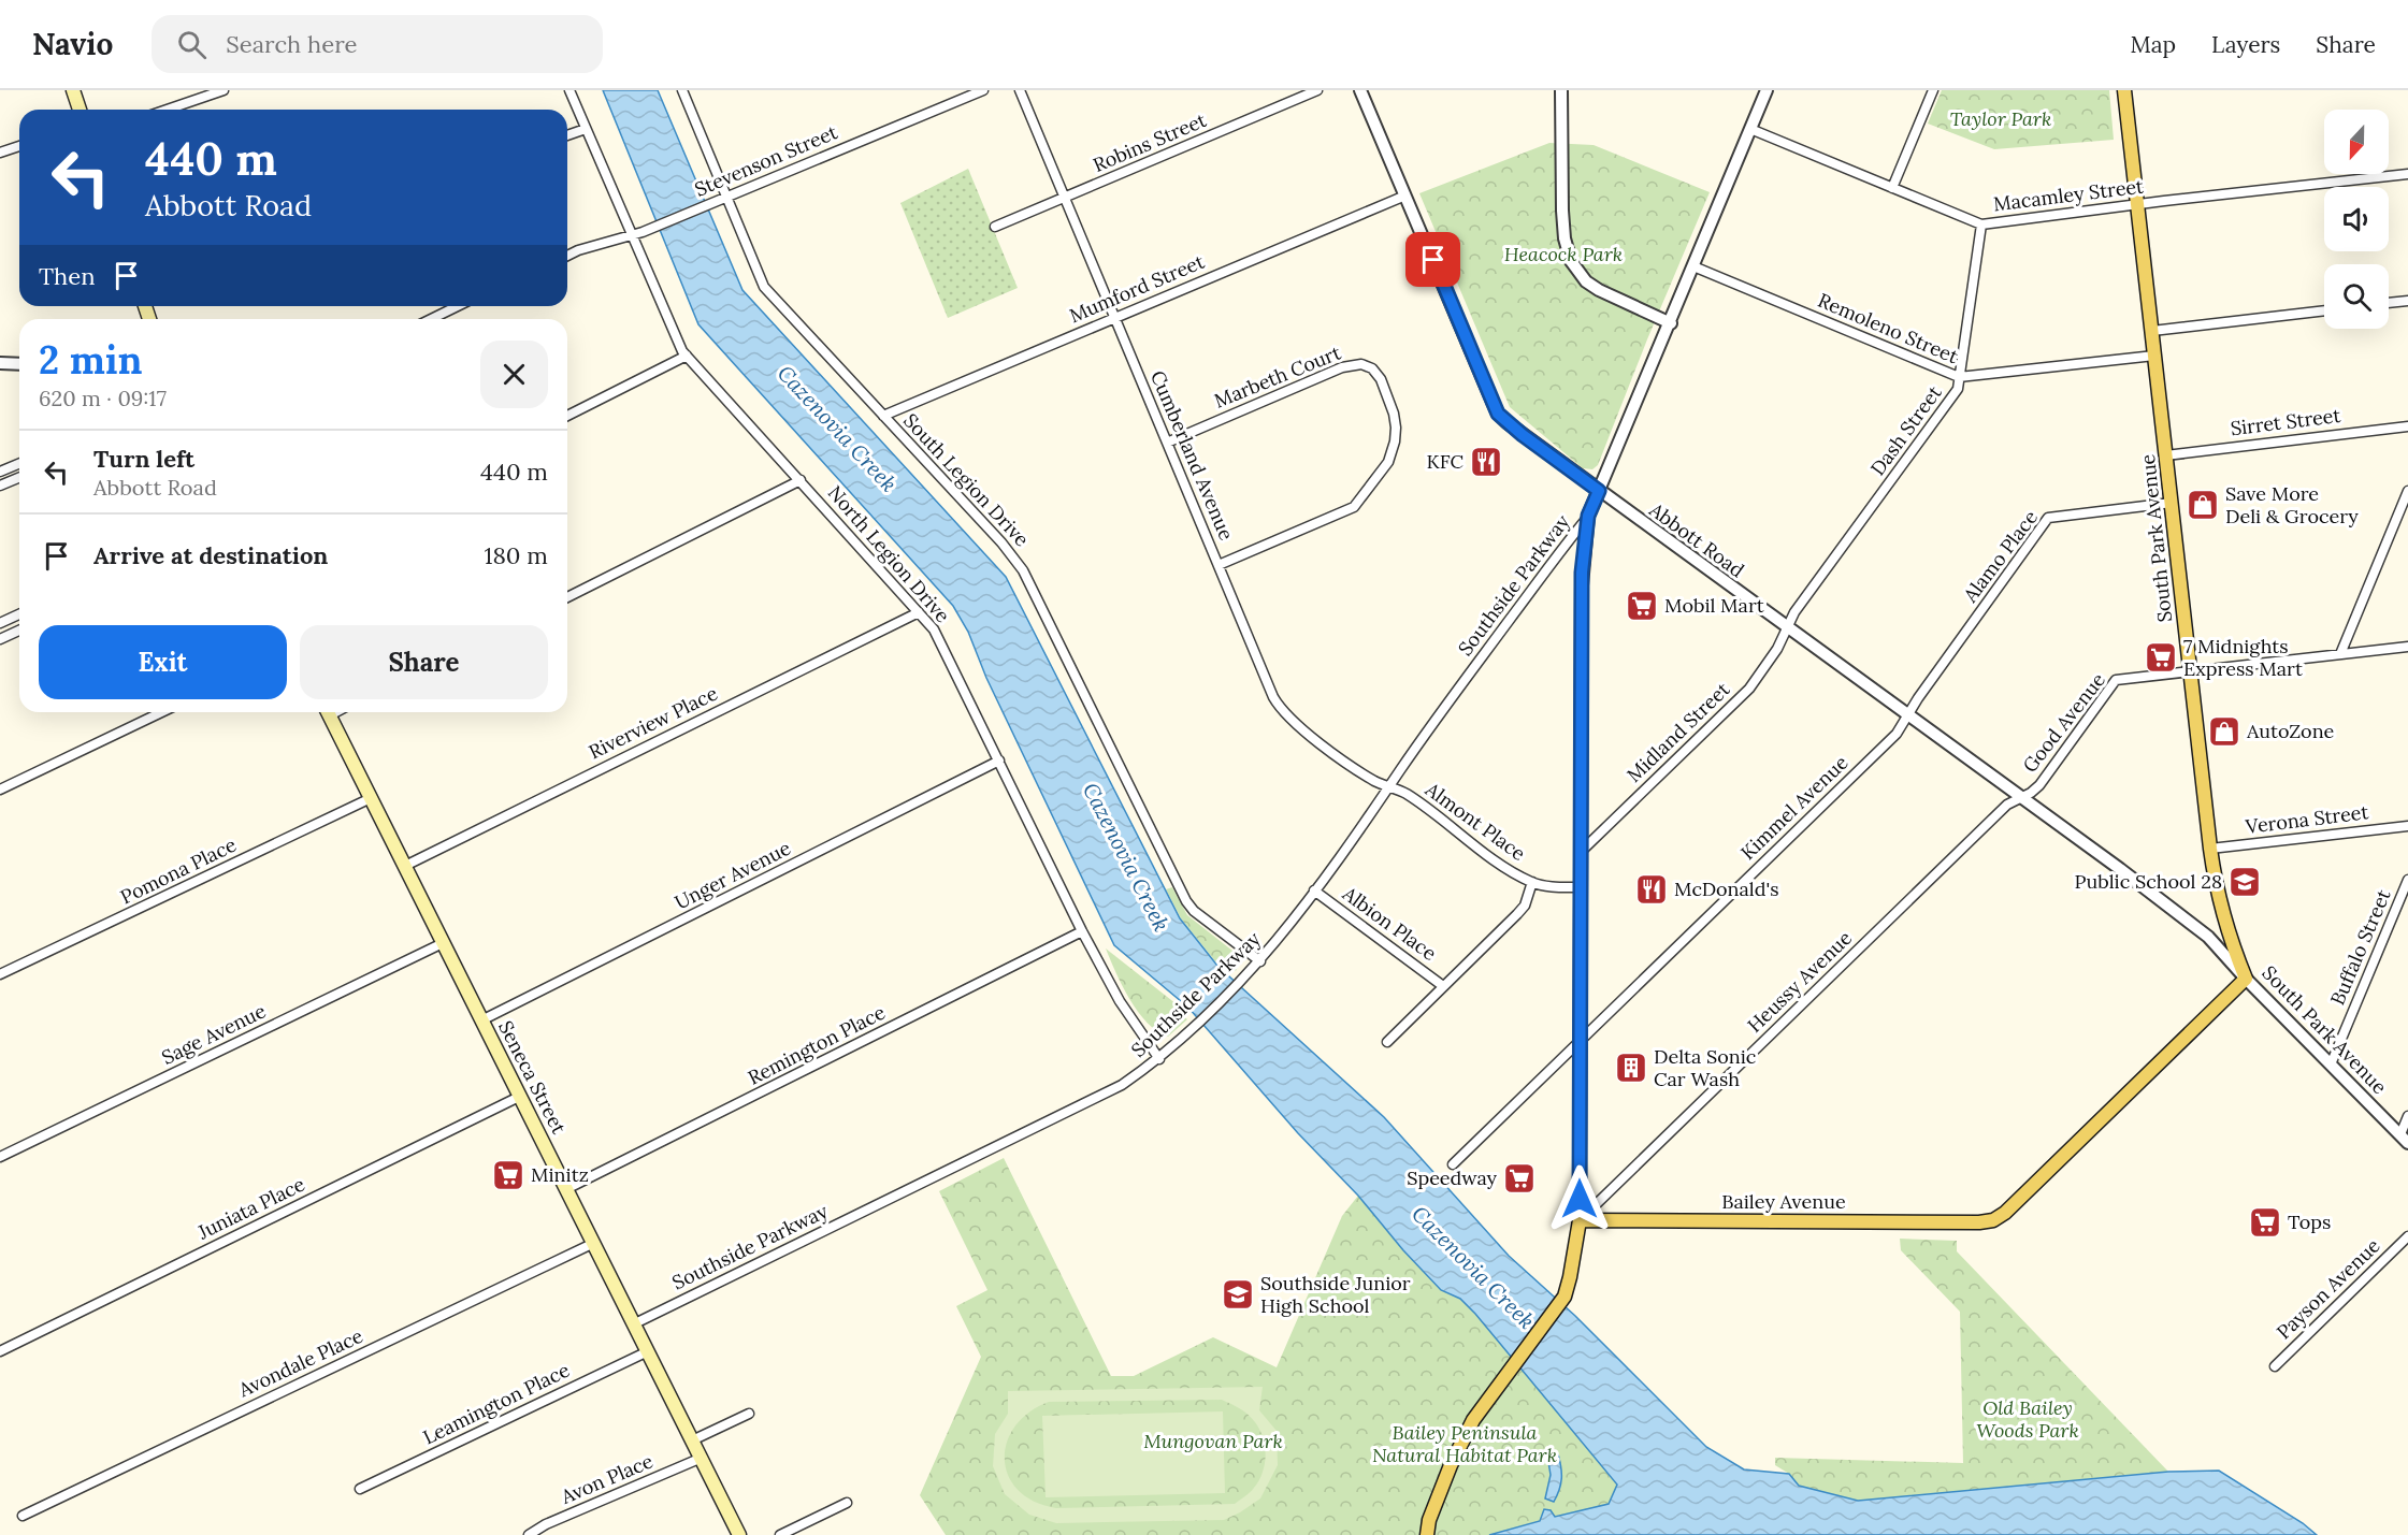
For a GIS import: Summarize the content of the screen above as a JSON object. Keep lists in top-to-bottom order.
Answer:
{
  "streets": {
    "main road": ["South Park Avenue", "Seneca Street", "Bailey Avenue"],
    "street": [
      "Robins Street",
      "Stevenson Street",
      "Macamley Street",
      "Mumford Street",
      "Remoleno Street",
      "Marbeth Court",
      "Sirret Street",
      "Dash Street",
      "Cumberland Avenue",
      "South Legion Drive",
      "Abbott Road",
      "North Legion Drive",
      "Alamo Place",
      "Southside Parkway",
      "Riverview Place",
      "Good Avenue",
      "Midland Street",
      "Kimmel Avenue",
      "Verona Street",
      "Almont Place",
      "Pomona Place",
      "Unger Avenue",
      "Albion Place",
      "Buffalo Street",
      "Heussy Avenue",
      "Sage Avenue",
      "Remington Place",
      "Juniata Place",
      "Payson Avenue",
      "Avondale Place",
      "Leamington Place",
      "Avon Place"
    ]
  },
  "crossings": [
    ["Robins Street", "Cumberland Avenue"],
    ["Stevenson Street", "South Legion Drive"],
    ["Stevenson Street", "North Legion Drive"],
    ["Macamley Street", "Dash Street"],
    ["Macamley Street", "South Park Avenue"],
    ["Mumford Street", "Cumberland Avenue"],
    ["Mumford Street", "South Legion Drive"],
    ["Mumford Street", "Abbott Road"],
    ["Remoleno Street", "Dash Street"],
    ["Remoleno Street", "South Park Avenue"],
    ["Marbeth Court", "Cumberland Avenue"],
    ["Sirret Street", "South Park Avenue"],
    ["Dash Street", "Abbott Road"],
    ["Dash Street", "Midland Street"],
    ["Cumberland Avenue", "Southside Parkway"],
    ["Cumberland Avenue", "Almont Place"],
    ["South Legion Drive", "Southside Parkway"],
    ["South Park Avenue", "Abbott Road"],
    ["South Park Avenue", "Alamo Place"],
    ["South Park Avenue", "Good Avenue"],
    ["South Park Avenue", "Verona Street"],
    ["South Park Avenue", "Buffalo Street"],
    ["South Park Avenue", "Bailey Avenue"],
    ["Abbott Road", "Alamo Place"],
    ["Abbott Road", "Good Avenue"],
    ["Abbott Road", "Midland Street"],
    ["Abbott Road", "Kimmel Avenue"],
    ["Abbott Road", "Heussy Avenue"],
    ["Abbott Road", "Bailey Avenue"],
    ["North Legion Drive", "Southside Parkway"],
    ["North Legion Drive", "Riverview Place"],
    ["North Legion Drive", "Unger Avenue"],
    ["North Legion Drive", "Remington Place"],
    ["Alamo Place", "Kimmel Avenue"],
    ["Southside Parkway", "Almont Place"],
    ["Southside Parkway", "Albion Place"],
    ["Southside Parkway", "Seneca Street"],
    ["Riverview Place", "Seneca Street"],
    ["Good Avenue", "Heussy Avenue"],
    ["Pomona Place", "Seneca Street"],
    ["Unger Avenue", "Seneca Street"],
    ["Heussy Avenue", "Bailey Avenue"],
    ["Sage Avenue", "Seneca Street"],
    ["Remington Place", "Seneca Street"],
    ["Seneca Street", "Juniata Place"],
    ["Seneca Street", "Avondale Place"],
    ["Seneca Street", "Leamington Place"],
    ["Seneca Street", "Avon Place"]
  ],
  "water": ["Cazenovia Creek"],
  "parks": [
    "Taylor Park",
    "Heacock Park",
    "Old Bailey Woods Park",
    "Bailey Peninsula Natural Habitat Park",
    "Mungovan Park"
  ],
  "places": {
    "restaurant": ["KFC", "McDonald's"],
    "shop": ["Save More Deli & Grocery", "AutoZone"],
    "supermarket": [
      "Mobil Mart",
      "7 Midnights Express Mart",
      "Minitz",
      "Speedway",
      "Tops"
    ],
    "school or university": ["Public School 28", "Southside Junior High School"],
    "building": ["Delta Sonic Car Wash"]
  },
  "north": "bottom",
  "page": {
    "header": "Navio",
    "search": "Search here",
    "nav": ["Map", "Layers", "Share"],
    "turn": ["440 m", "Abbott Road"],
    "then": "Then",
    "heading": ["2 min", "620 m · 09:17"],
    "list": [
      {
        "name": "Turn left",
        "note": "Abbott Road",
        "value": "440 m"
      },
      {
        "name": "Arrive at destination",
        "value": "180 m"
      }
    ],
    "buttons": ["Exit", "Share"]
  }
}
